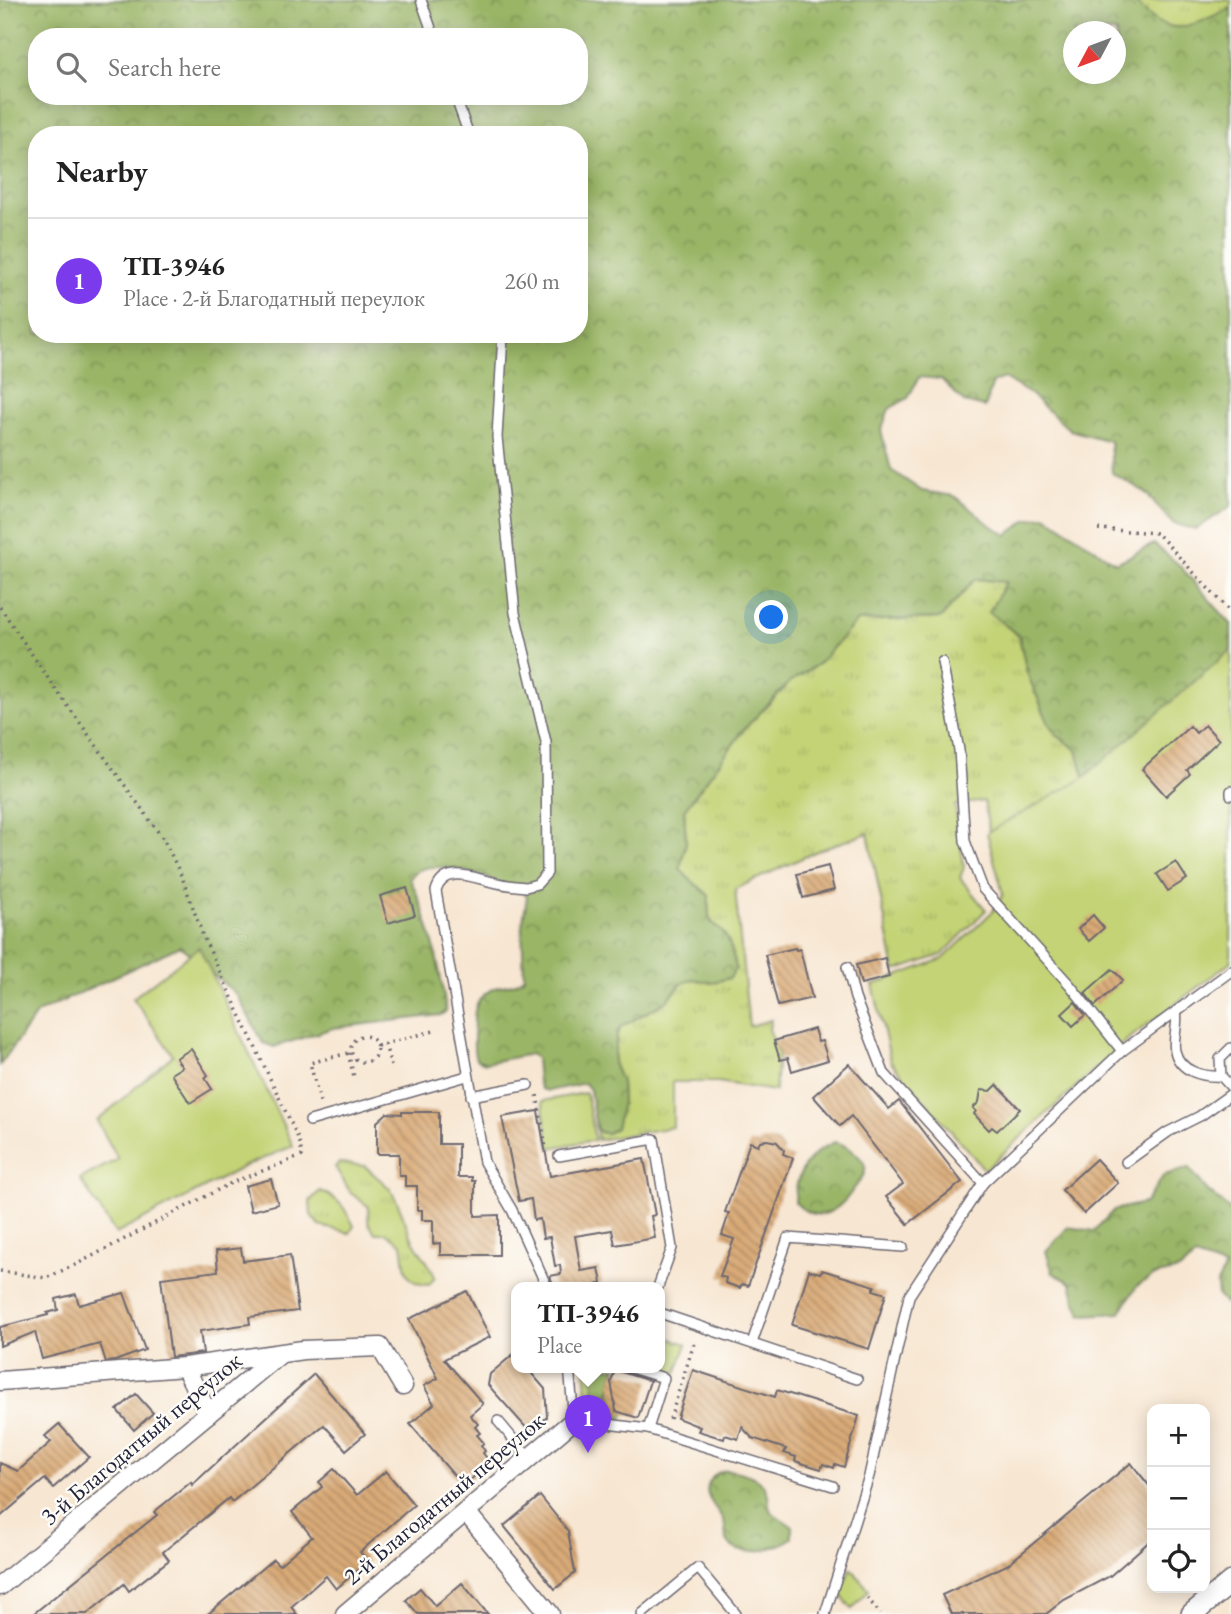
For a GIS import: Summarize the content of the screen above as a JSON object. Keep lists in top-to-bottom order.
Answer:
{
  "streets": {
    "street": ["3-й Благодатный переулок", "2-й Благодатный переулок"]
  },
  "north": "bottom left",
  "page": {
    "search": "Search here",
    "heading": "Nearby",
    "list": [
      {
        "mark": "1",
        "name": "ТП-3946",
        "note": "Place · 2-й Благодатный переулок",
        "value": "260 m"
      }
    ],
    "popup": ["ТП-3946", "Place"],
    "pins": "1",
    "map_buttons": ["+", "−"]
  }
}
